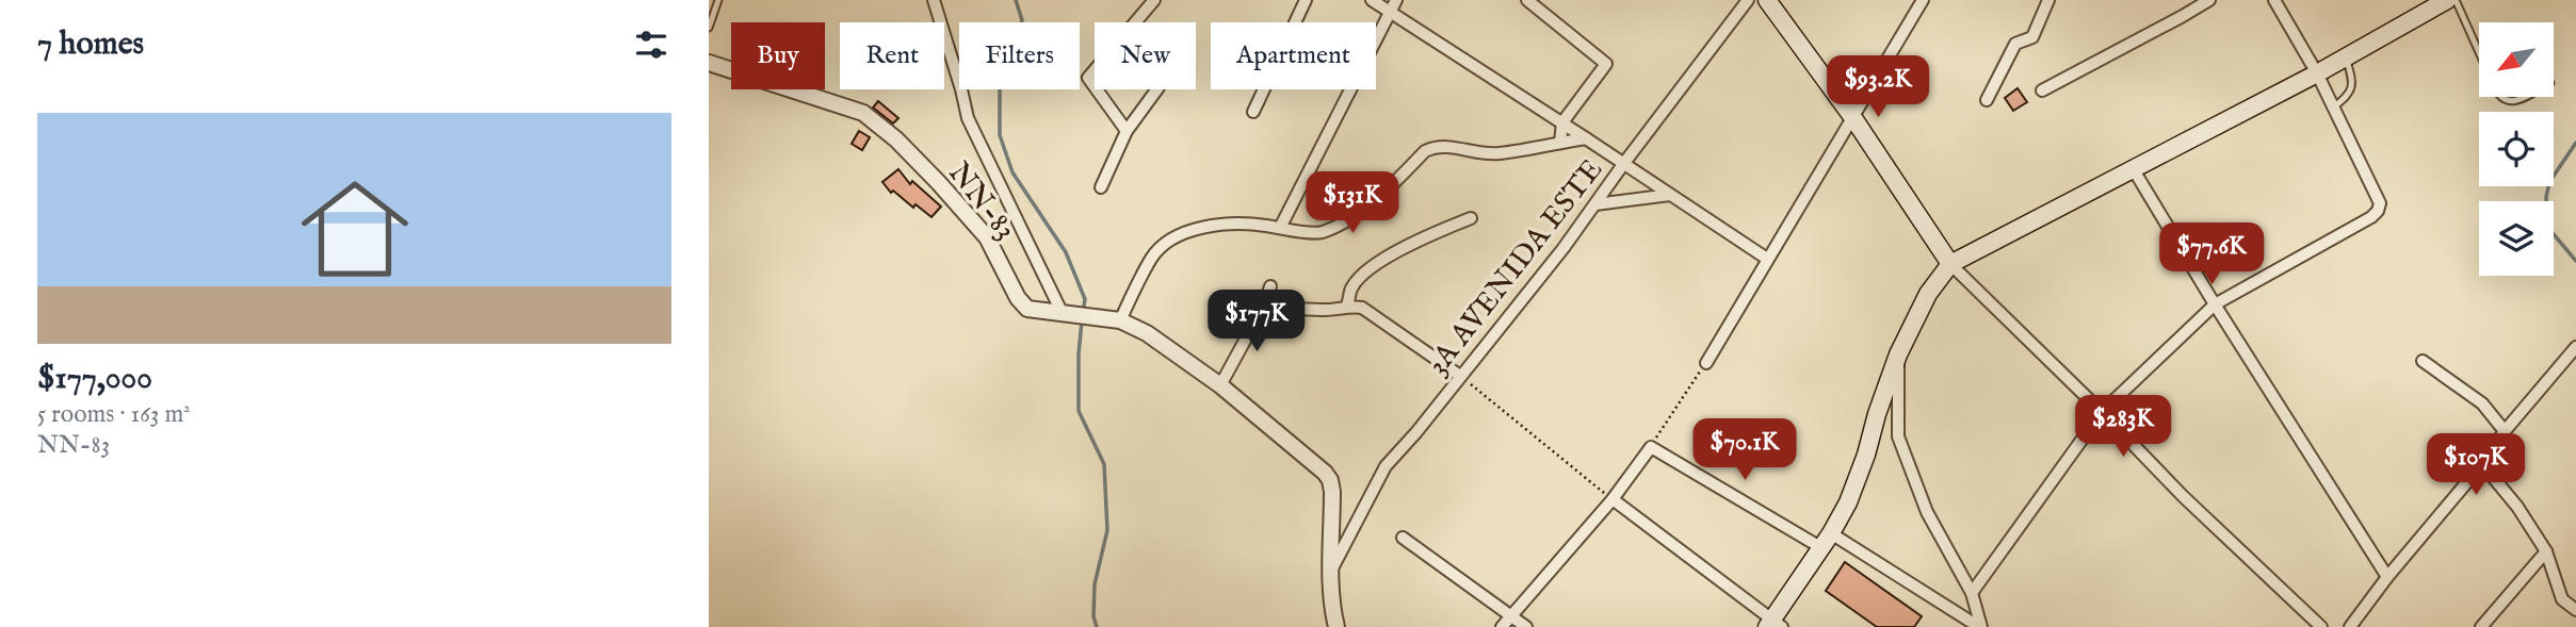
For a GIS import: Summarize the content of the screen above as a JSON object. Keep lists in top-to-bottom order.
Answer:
{
  "streets": {
    "street": ["NN-83", "3A AVENIDA ESTE"]
  },
  "crossings": [
    ["NN-83", "3A AVENIDA ESTE"]
  ],
  "north": "bottom left",
  "page": {
    "heading": "7 homes",
    "chip": [
      "Buy",
      "Rent",
      "Filters",
      "New",
      "Apartment"
    ],
    "price": [
      "$93.2K",
      "$131K",
      "$77.6K",
      "$177K",
      "$283K",
      "$70.1K",
      "$107K"
    ],
    "list": [
      {
        "name": "$177,000",
        "note": "5 rooms · 163 m² · NN-83"
      }
    ]
  }
}
